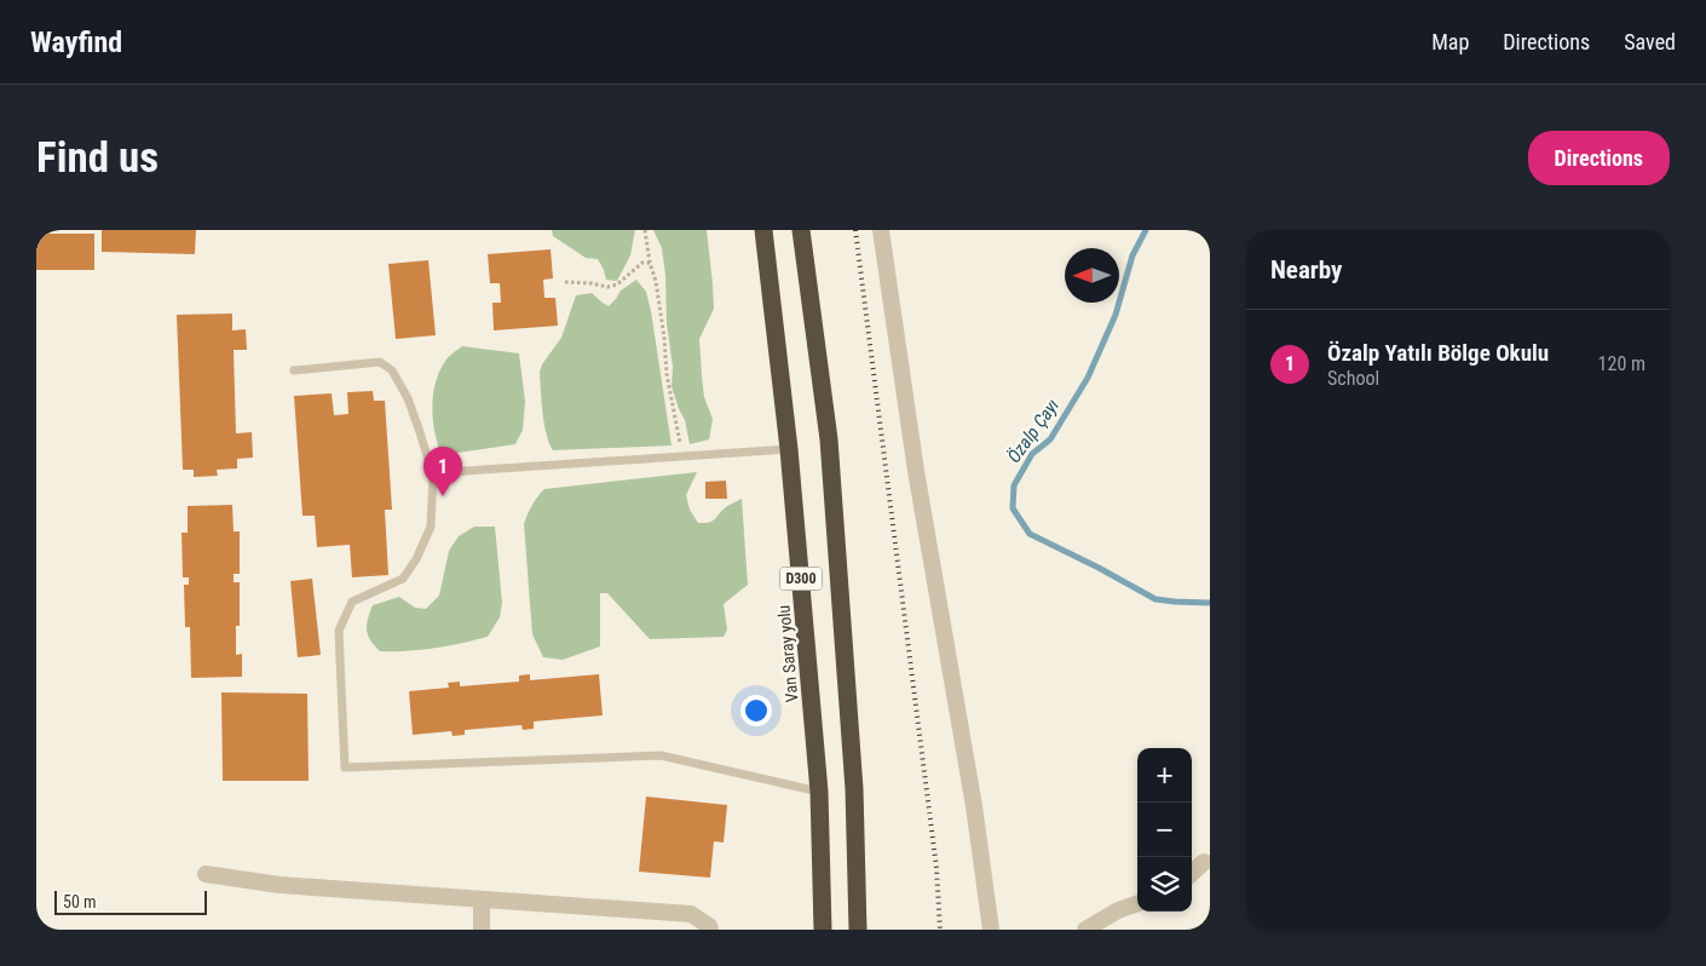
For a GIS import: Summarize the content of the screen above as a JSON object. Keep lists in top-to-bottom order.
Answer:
{
  "streets": {
    "highway": ["D300", "Van Saray yolu"]
  },
  "water": ["Özalp Çayı"],
  "scale_bar": "50 m",
  "north": "left",
  "page": {
    "header": "Wayfind",
    "nav": ["Map", "Directions", "Saved"],
    "buttons": "Directions",
    "title": "Find us",
    "heading": "Nearby",
    "list": [
      {
        "mark": "1",
        "name": "Özalp Yatılı Bölge Okulu",
        "note": "School",
        "value": "120 m"
      }
    ],
    "pins": "1",
    "map_buttons": ["+", "−"],
    "scale": "50 m"
  }
}
